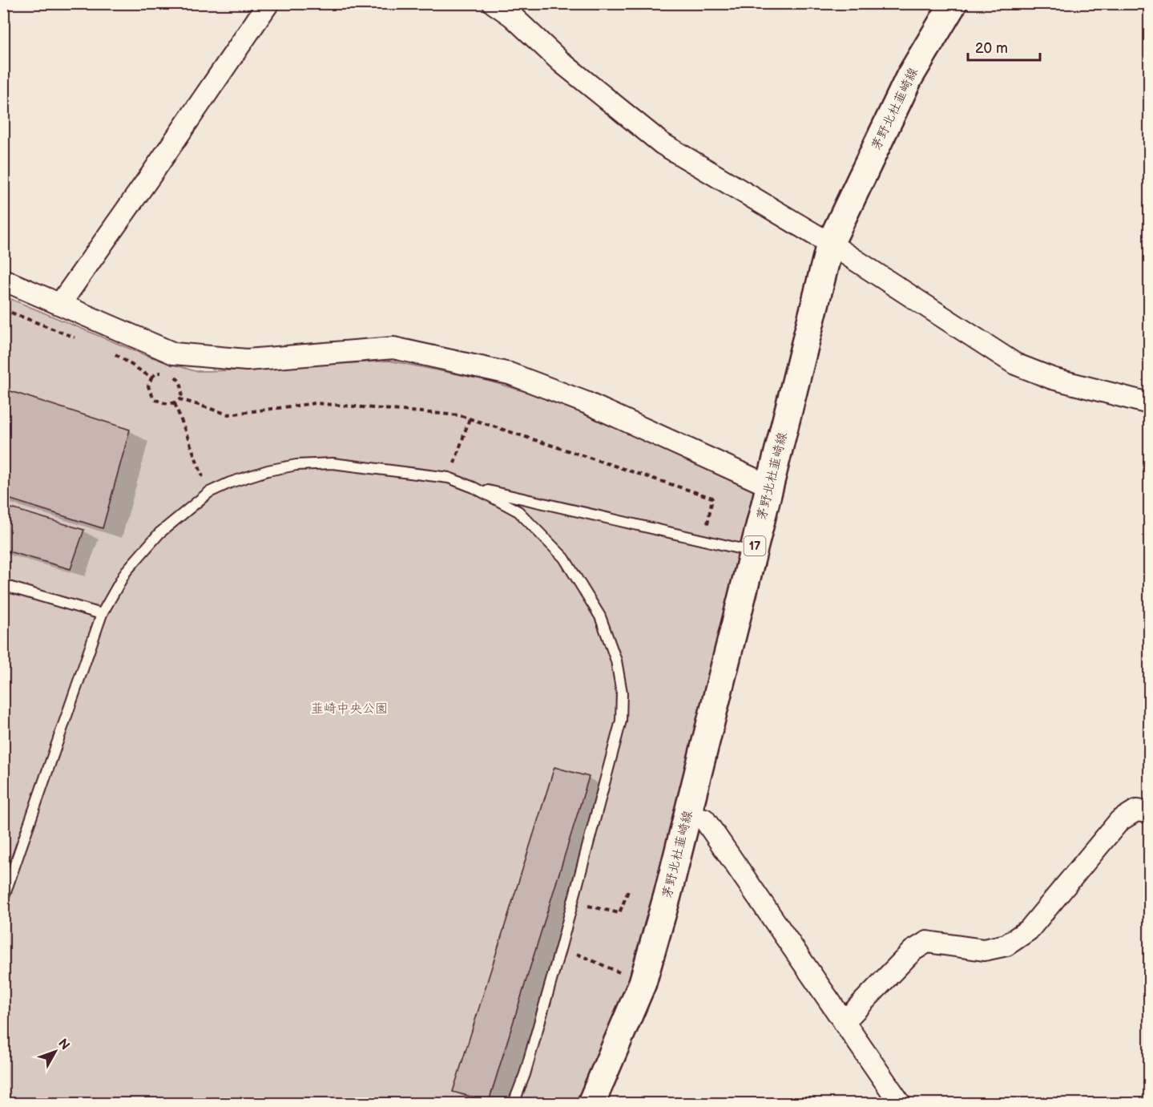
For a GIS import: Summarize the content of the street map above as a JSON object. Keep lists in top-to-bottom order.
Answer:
{
  "streets": {
    "main road": ["茅野北杜韮崎線", "17"]
  },
  "parks": ["韮崎中央公園"],
  "scale_bar": "20 m",
  "north": "top right"
}
